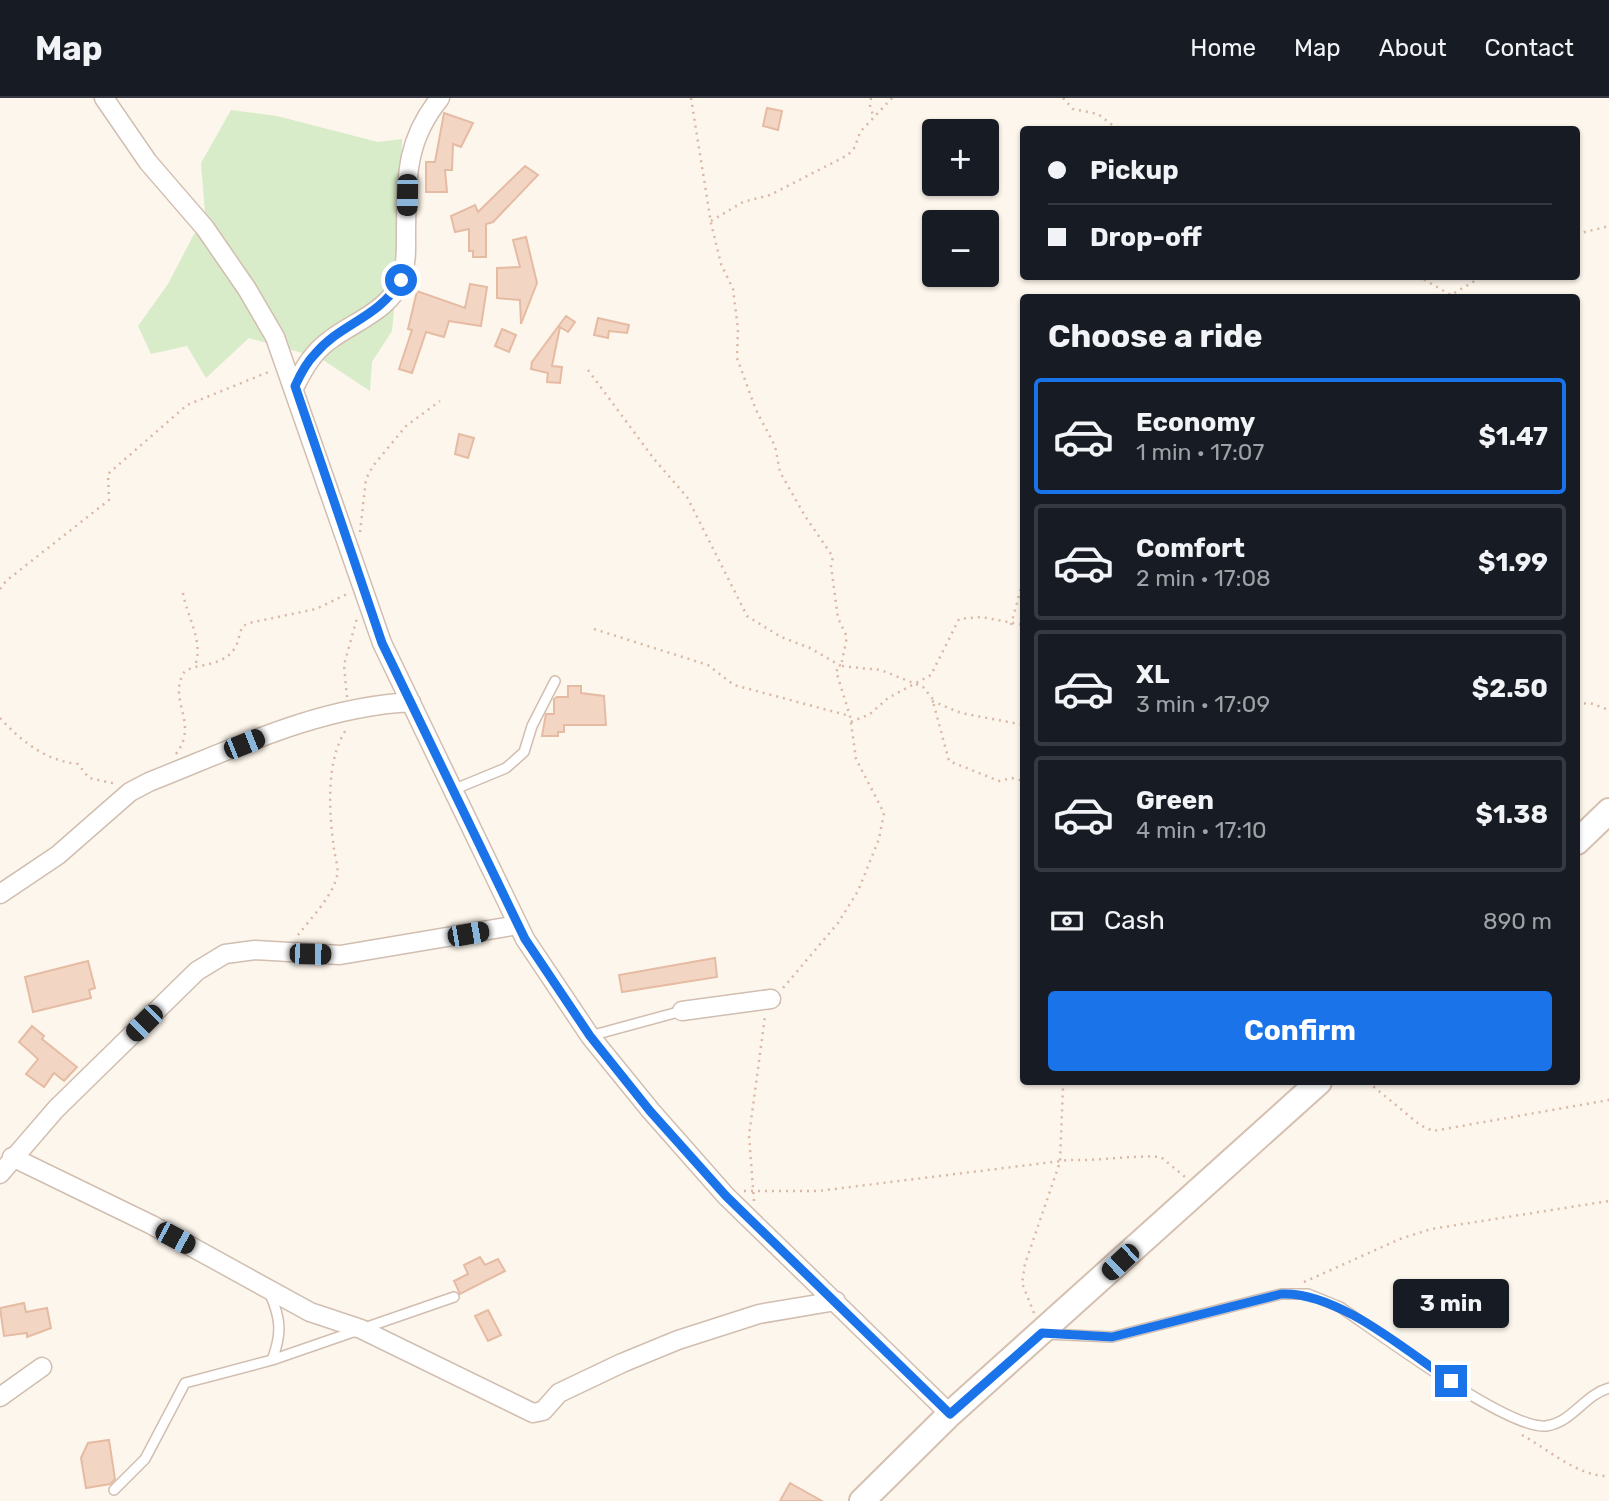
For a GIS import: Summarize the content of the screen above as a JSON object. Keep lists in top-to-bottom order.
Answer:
{
  "page": {
    "header": "Map",
    "nav": [
      "Home",
      "Map",
      "About",
      "Contact"
    ],
    "map_buttons": ["+", "−"],
    "banner": ["Pickup", "Drop-off"],
    "heading": "Choose a ride",
    "list": [
      {
        "name": "Economy",
        "note": "1 min · 17:07",
        "value": "$1.47"
      },
      {
        "name": "Comfort",
        "note": "2 min · 17:08",
        "value": "$1.99"
      },
      {
        "name": "XL",
        "note": "3 min · 17:09",
        "value": "$2.50"
      },
      {
        "name": "Green",
        "note": "4 min · 17:10",
        "value": "$1.38"
      }
    ],
    "pay": ["Cash", "890 m"],
    "buttons": "Confirm",
    "bubble": "3 min"
  }
}
